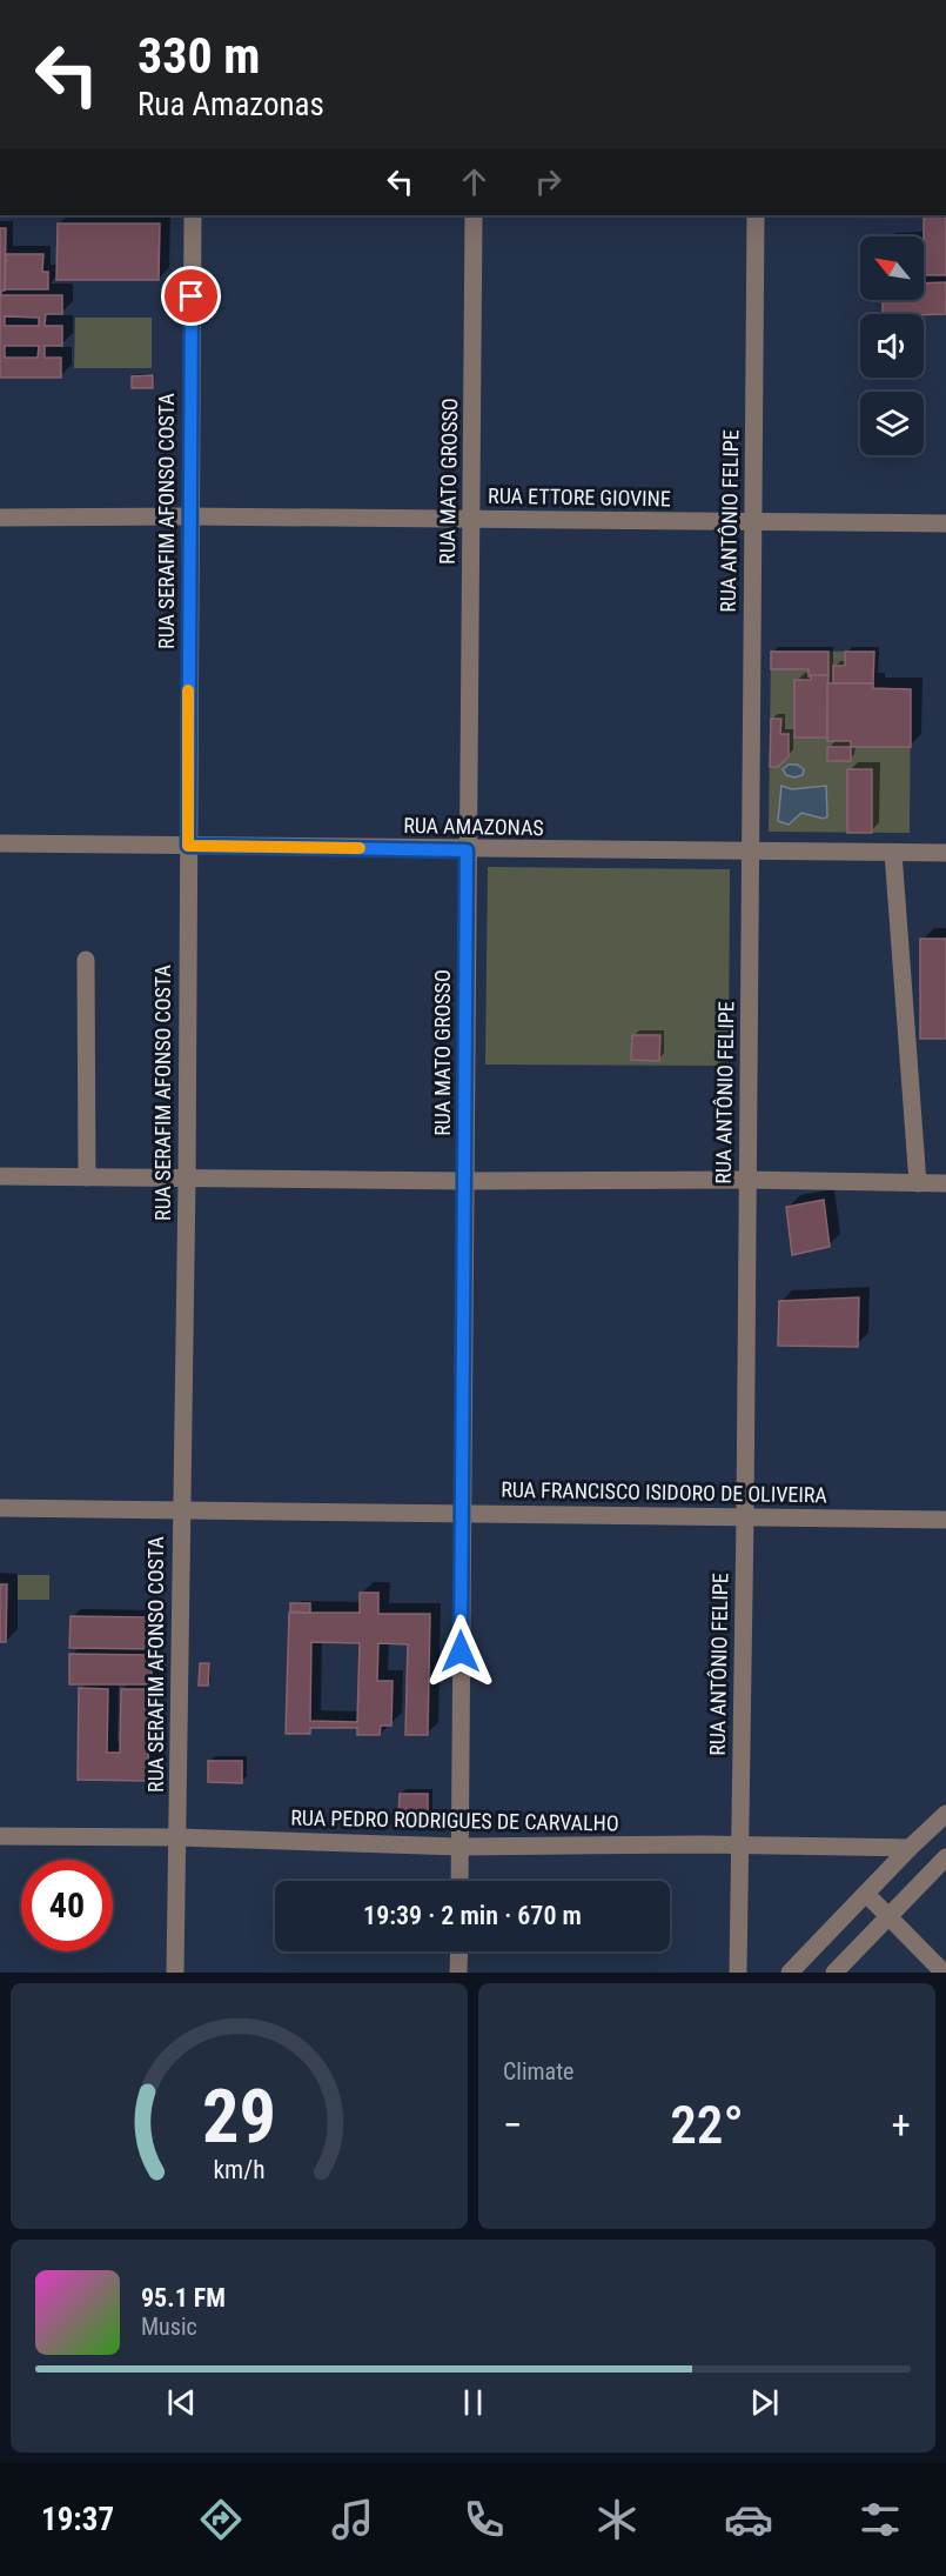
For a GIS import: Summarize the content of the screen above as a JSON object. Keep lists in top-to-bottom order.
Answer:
{
  "streets": {
    "street": [
      "RUA MATO GROSSO",
      "RUA ETTORE GIOVINE",
      "RUA SERAFIM AFONSO COSTA",
      "RUA ANTÔNIO FELIPE",
      "RUA AMAZONAS",
      "RUA FRANCISCO ISIDORO DE OLIVEIRA",
      "RUA PEDRO RODRIGUES DE CARVALHO"
    ]
  },
  "crossings": [
    ["RUA MATO GROSSO", "RUA ETTORE GIOVINE"],
    ["RUA MATO GROSSO", "RUA AMAZONAS"],
    ["RUA MATO GROSSO", "RUA FRANCISCO ISIDORO DE OLIVEIRA"],
    ["RUA MATO GROSSO", "RUA PEDRO RODRIGUES DE CARVALHO"],
    ["RUA ETTORE GIOVINE", "RUA SERAFIM AFONSO COSTA"],
    ["RUA ETTORE GIOVINE", "RUA ANTÔNIO FELIPE"],
    ["RUA SERAFIM AFONSO COSTA", "RUA AMAZONAS"],
    ["RUA SERAFIM AFONSO COSTA", "RUA FRANCISCO ISIDORO DE OLIVEIRA"],
    ["RUA SERAFIM AFONSO COSTA", "RUA PEDRO RODRIGUES DE CARVALHO"],
    ["RUA ANTÔNIO FELIPE", "RUA AMAZONAS"],
    ["RUA ANTÔNIO FELIPE", "RUA FRANCISCO ISIDORO DE OLIVEIRA"],
    ["RUA ANTÔNIO FELIPE", "RUA PEDRO RODRIGUES DE CARVALHO"]
  ],
  "north": "top left",
  "page": {
    "turn": ["330 m", "Rua Amazonas"],
    "limit": "40",
    "trip": "19:39 · 2 min · 670 m",
    "tile": "Climate",
    "heat": ["−", "22°", "+"],
    "song": ["95.1 FM", "Music"],
    "tabs": "19:37",
    "gauge": ["29", "km/h"]
  }
}
